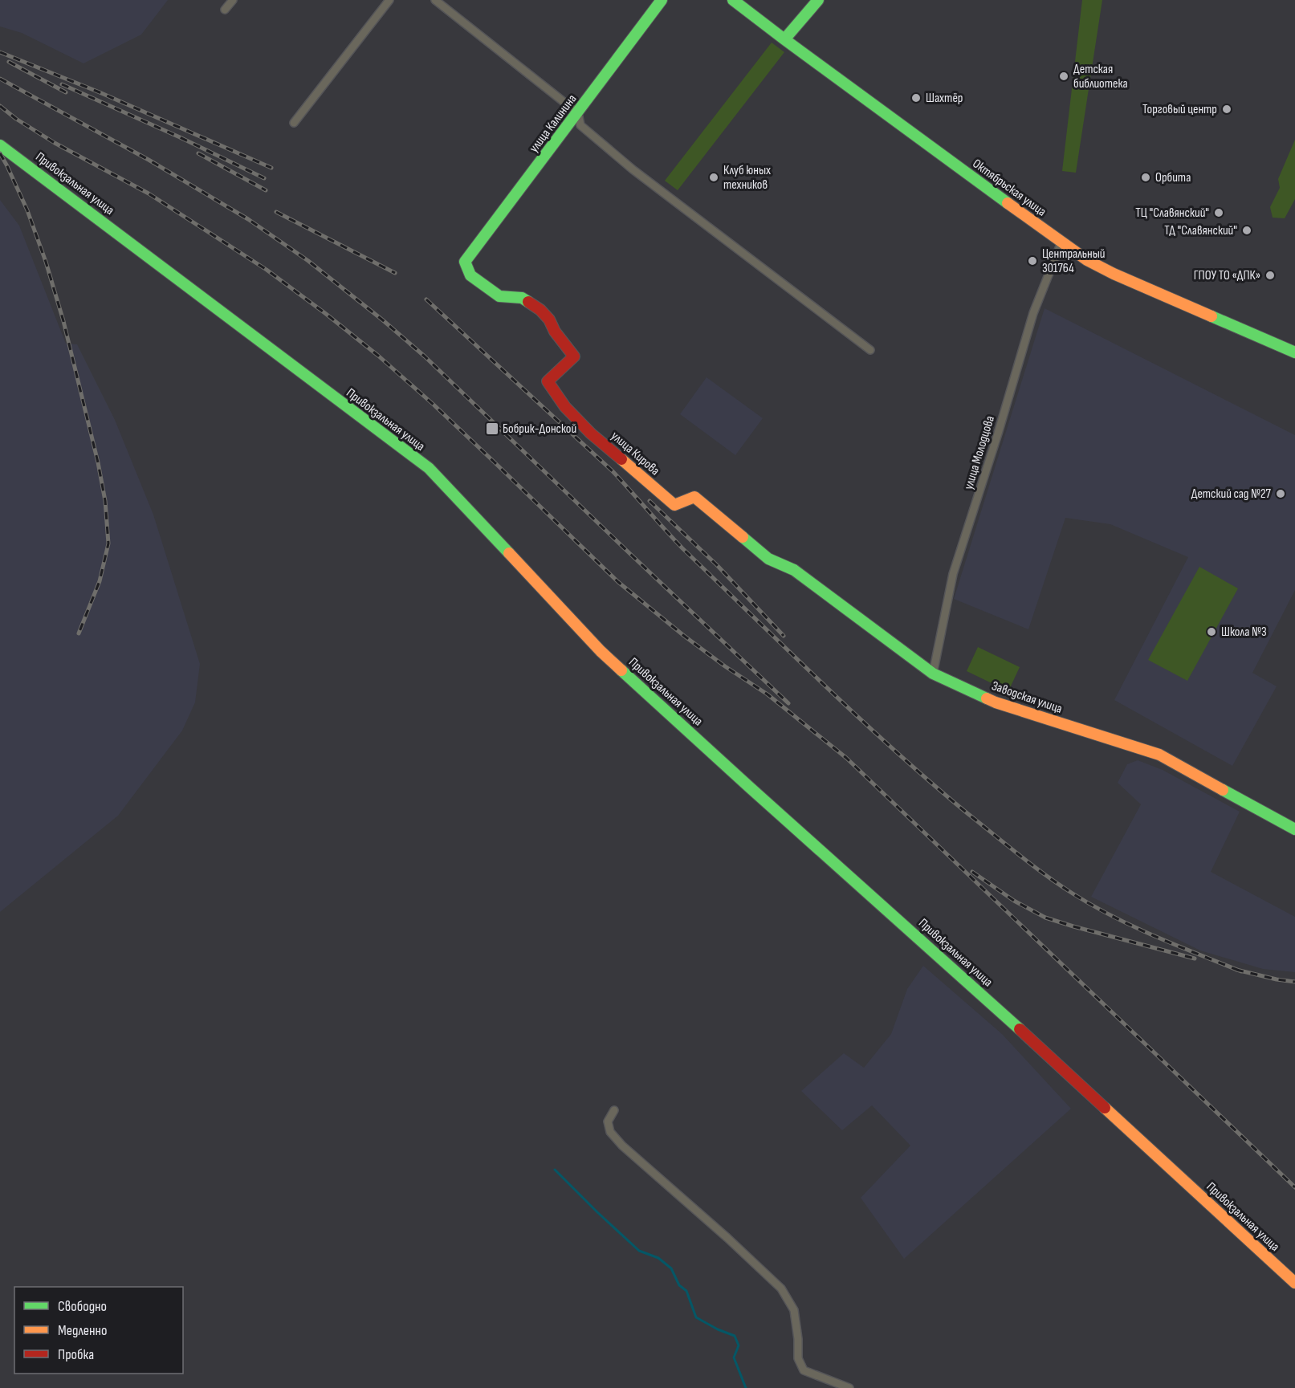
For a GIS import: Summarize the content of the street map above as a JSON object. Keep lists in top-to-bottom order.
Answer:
{
  "streets": {
    "street": [
      "улица Калинина",
      "Привокзальная улица",
      "Октябрьская улица",
      "улица Молодцова",
      "улица Кирова",
      "Заводская улица"
    ]
  },
  "crossings": [
    ["улица Калинина", "улица Кирова"],
    ["Октябрьская улица", "улица Молодцова"],
    ["улица Молодцова", "Заводская улица"],
    ["улица Кирова", "Заводская улица"]
  ],
  "places": {
    "other": [
      "Детская библиотека",
      "Шахтёр",
      "Торговый центр",
      "Клуб юных техников",
      "Орбита",
      "ТЦ \"Славянский\"",
      "ТД \"Славянский\"",
      "Центральный 301764",
      "ГПОУ ТО «ДПК»",
      "Детский сад №27",
      "Школа №3"
    ],
    "transit": ["Бобрик-Донской"]
  },
  "legend": ["Свободно", "Медленно", "Пробка"]
}
